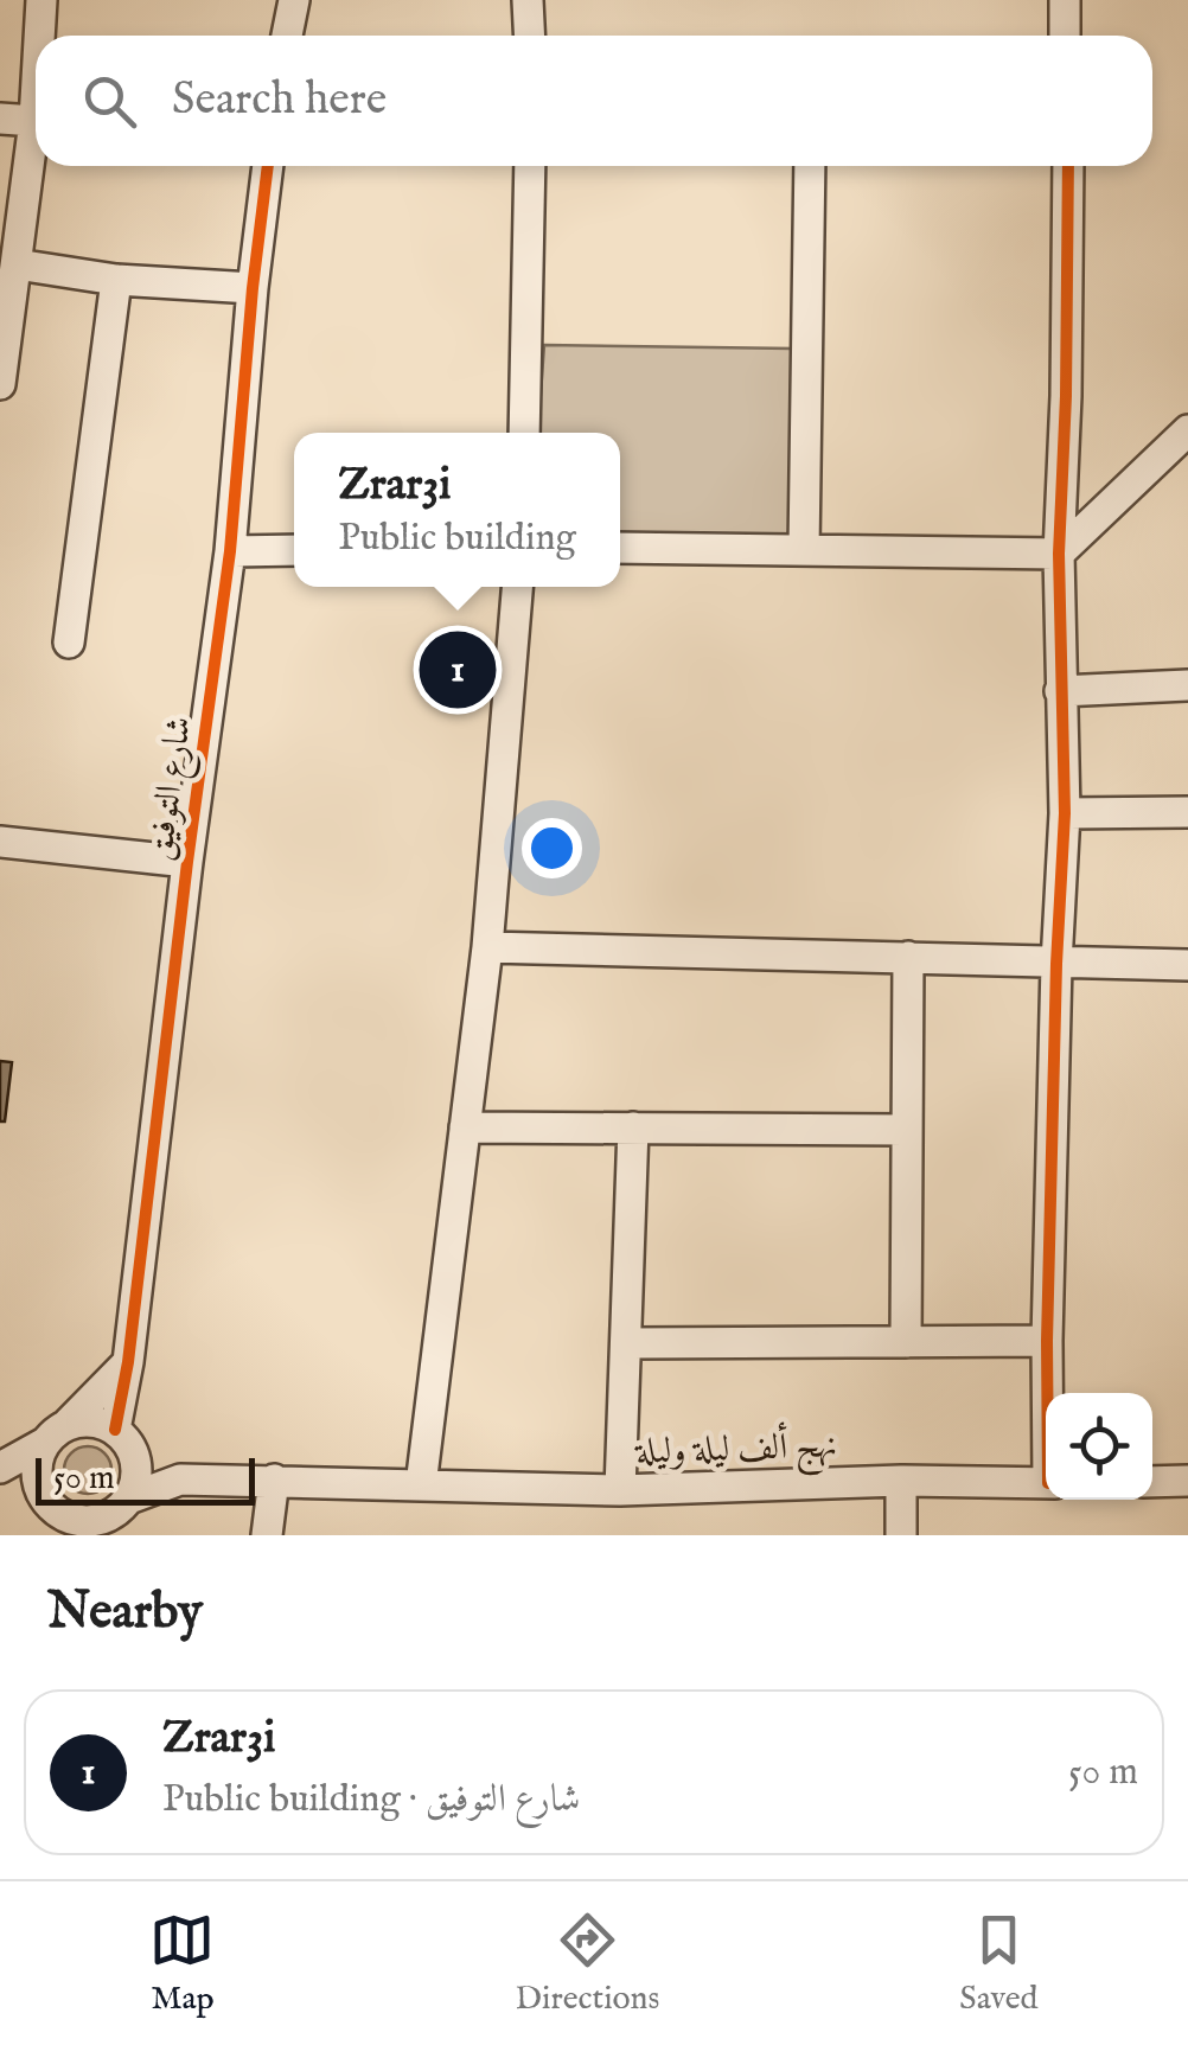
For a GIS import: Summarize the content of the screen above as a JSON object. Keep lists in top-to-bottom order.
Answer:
{
  "streets": {
    "street": ["شارع التوفيق", "نهج ألف ليلة وليلة"]
  },
  "scale_bar": "50 m",
  "page": {
    "search": "Search here",
    "popup": ["Zrar3i", "Public building"],
    "pins": "1",
    "scale": "50 m",
    "heading": "Nearby",
    "list": [
      {
        "mark": "1",
        "name": "Zrar3i",
        "note": "Public building · شارع التوفيق",
        "value": "50 m"
      }
    ],
    "nav": ["Map", "Directions", "Saved"]
  }
}
